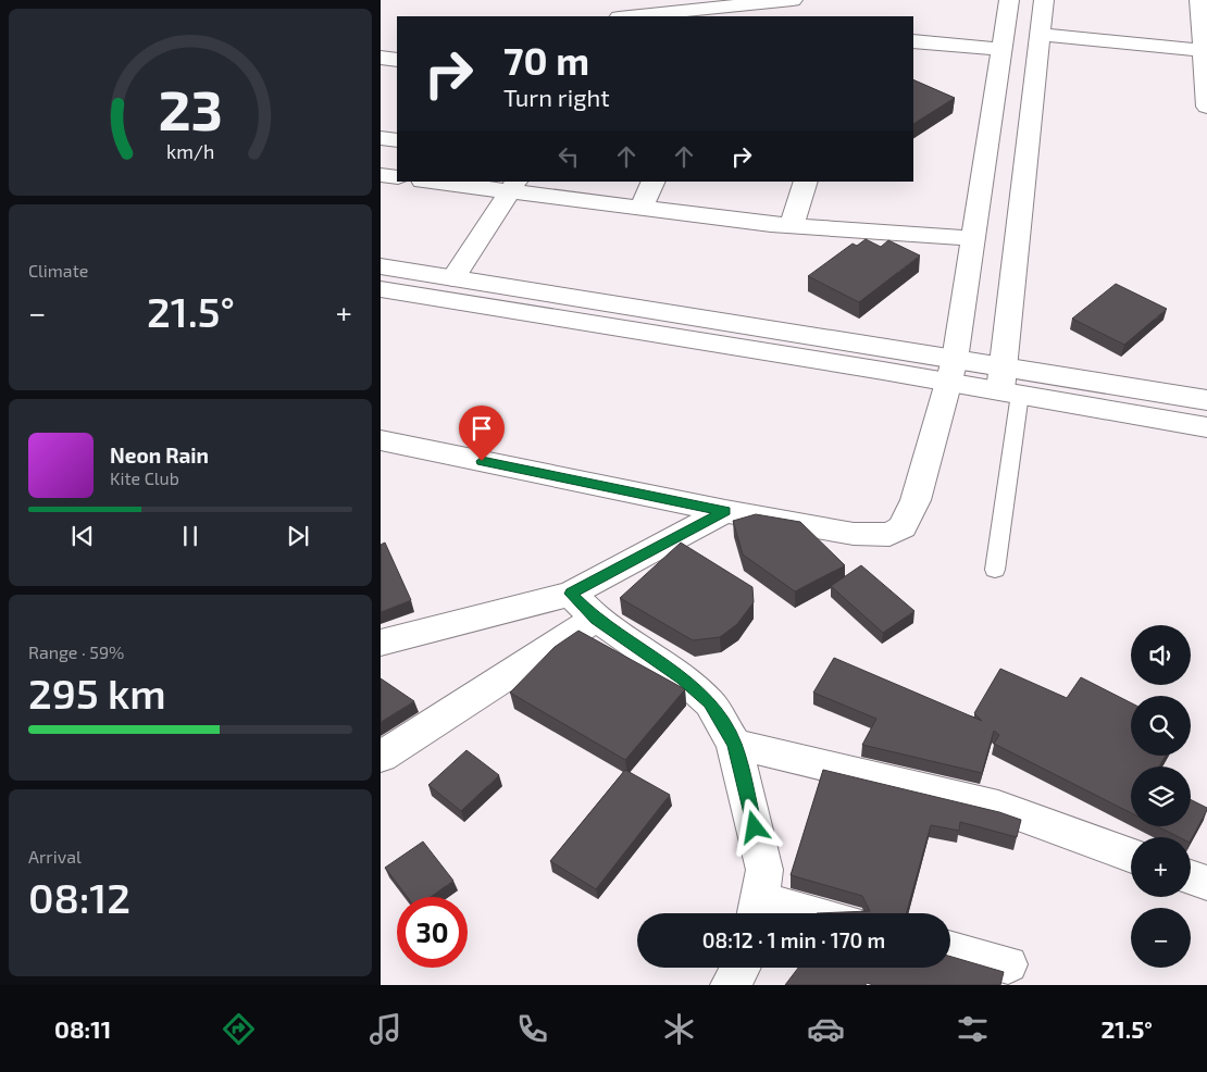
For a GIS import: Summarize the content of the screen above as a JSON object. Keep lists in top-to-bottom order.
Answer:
{
  "page": {
    "turn": ["70 m", "Turn right"],
    "tile": [
      "Climate",
      ["Range · 59%", "295 km"],
      ["Arrival", "08:12"]
    ],
    "heat": ["−", "21.5°", "+"],
    "song": ["Neon Rain", "Kite Club"],
    "map_buttons": ["+", "−"],
    "limit": "30",
    "trip": "08:12 · 1 min · 170 m",
    "tabs": ["08:11", "21.5°"],
    "gauge": ["23", "km/h"]
  }
}
